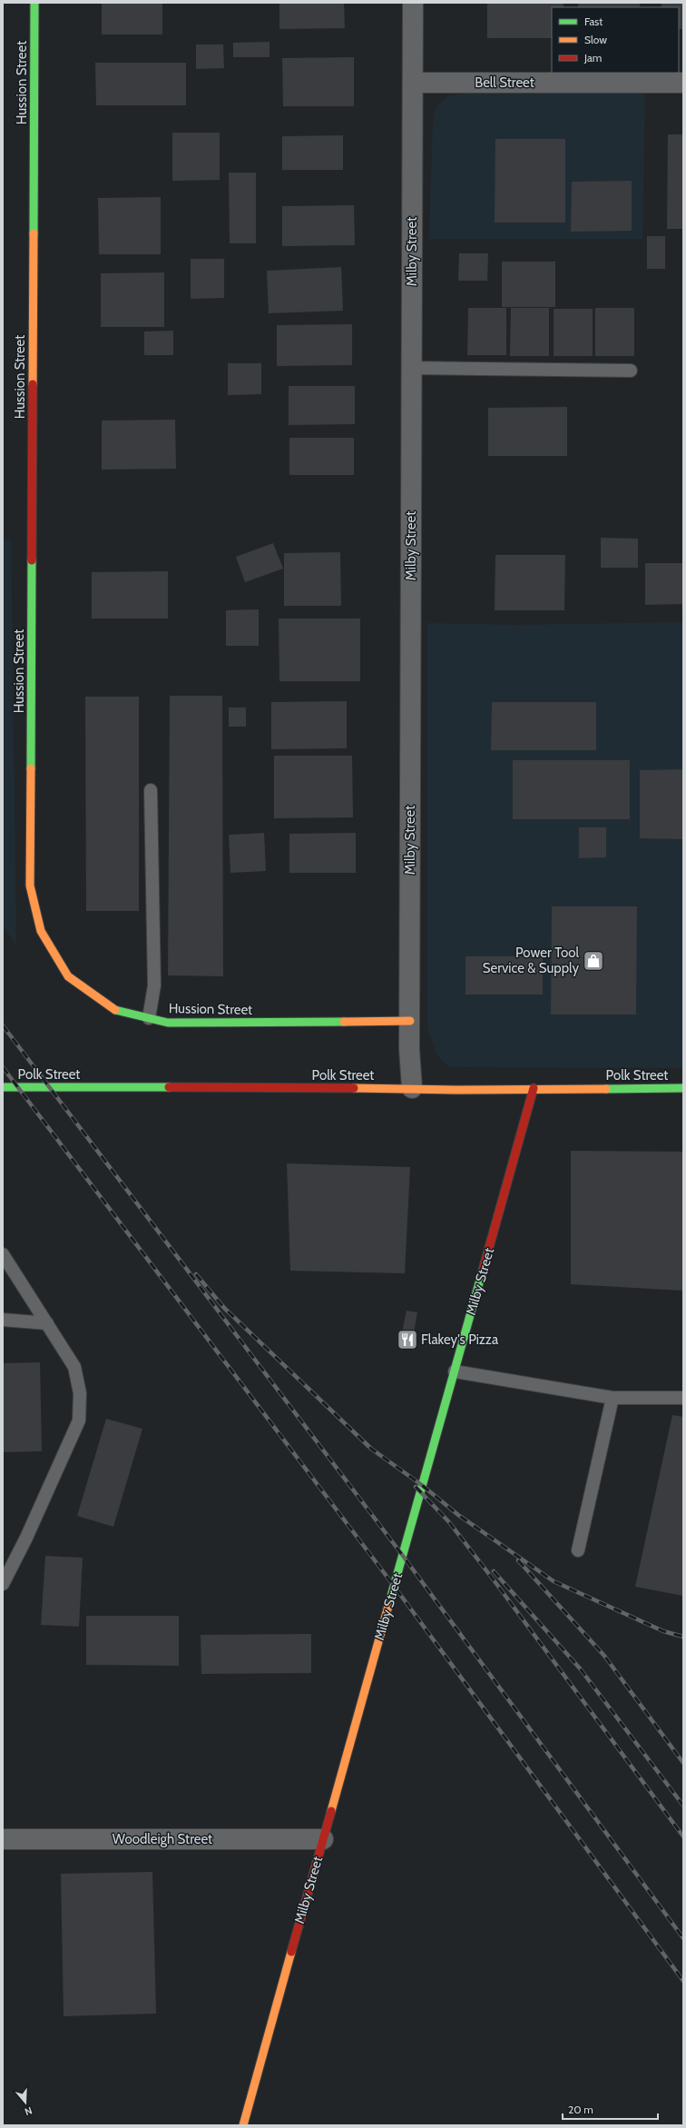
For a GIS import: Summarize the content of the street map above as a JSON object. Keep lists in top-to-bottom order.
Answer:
{
  "streets": {
    "street": [
      "Hussion Street",
      "Bell Street",
      "Milby Street",
      "Polk Street",
      "Woodleigh Street"
    ]
  },
  "crossings": [
    ["Hussion Street", "Milby Street"],
    ["Bell Street", "Milby Street"],
    ["Milby Street", "Polk Street"],
    ["Milby Street", "Woodleigh Street"]
  ],
  "places": {
    "shop": ["Power Tool Service & Supply"],
    "restaurant": ["Flakey's Pizza"]
  },
  "legend": ["Fast", "Slow", "Jam"],
  "scale_bar": "20 m",
  "north": "bottom"
}
